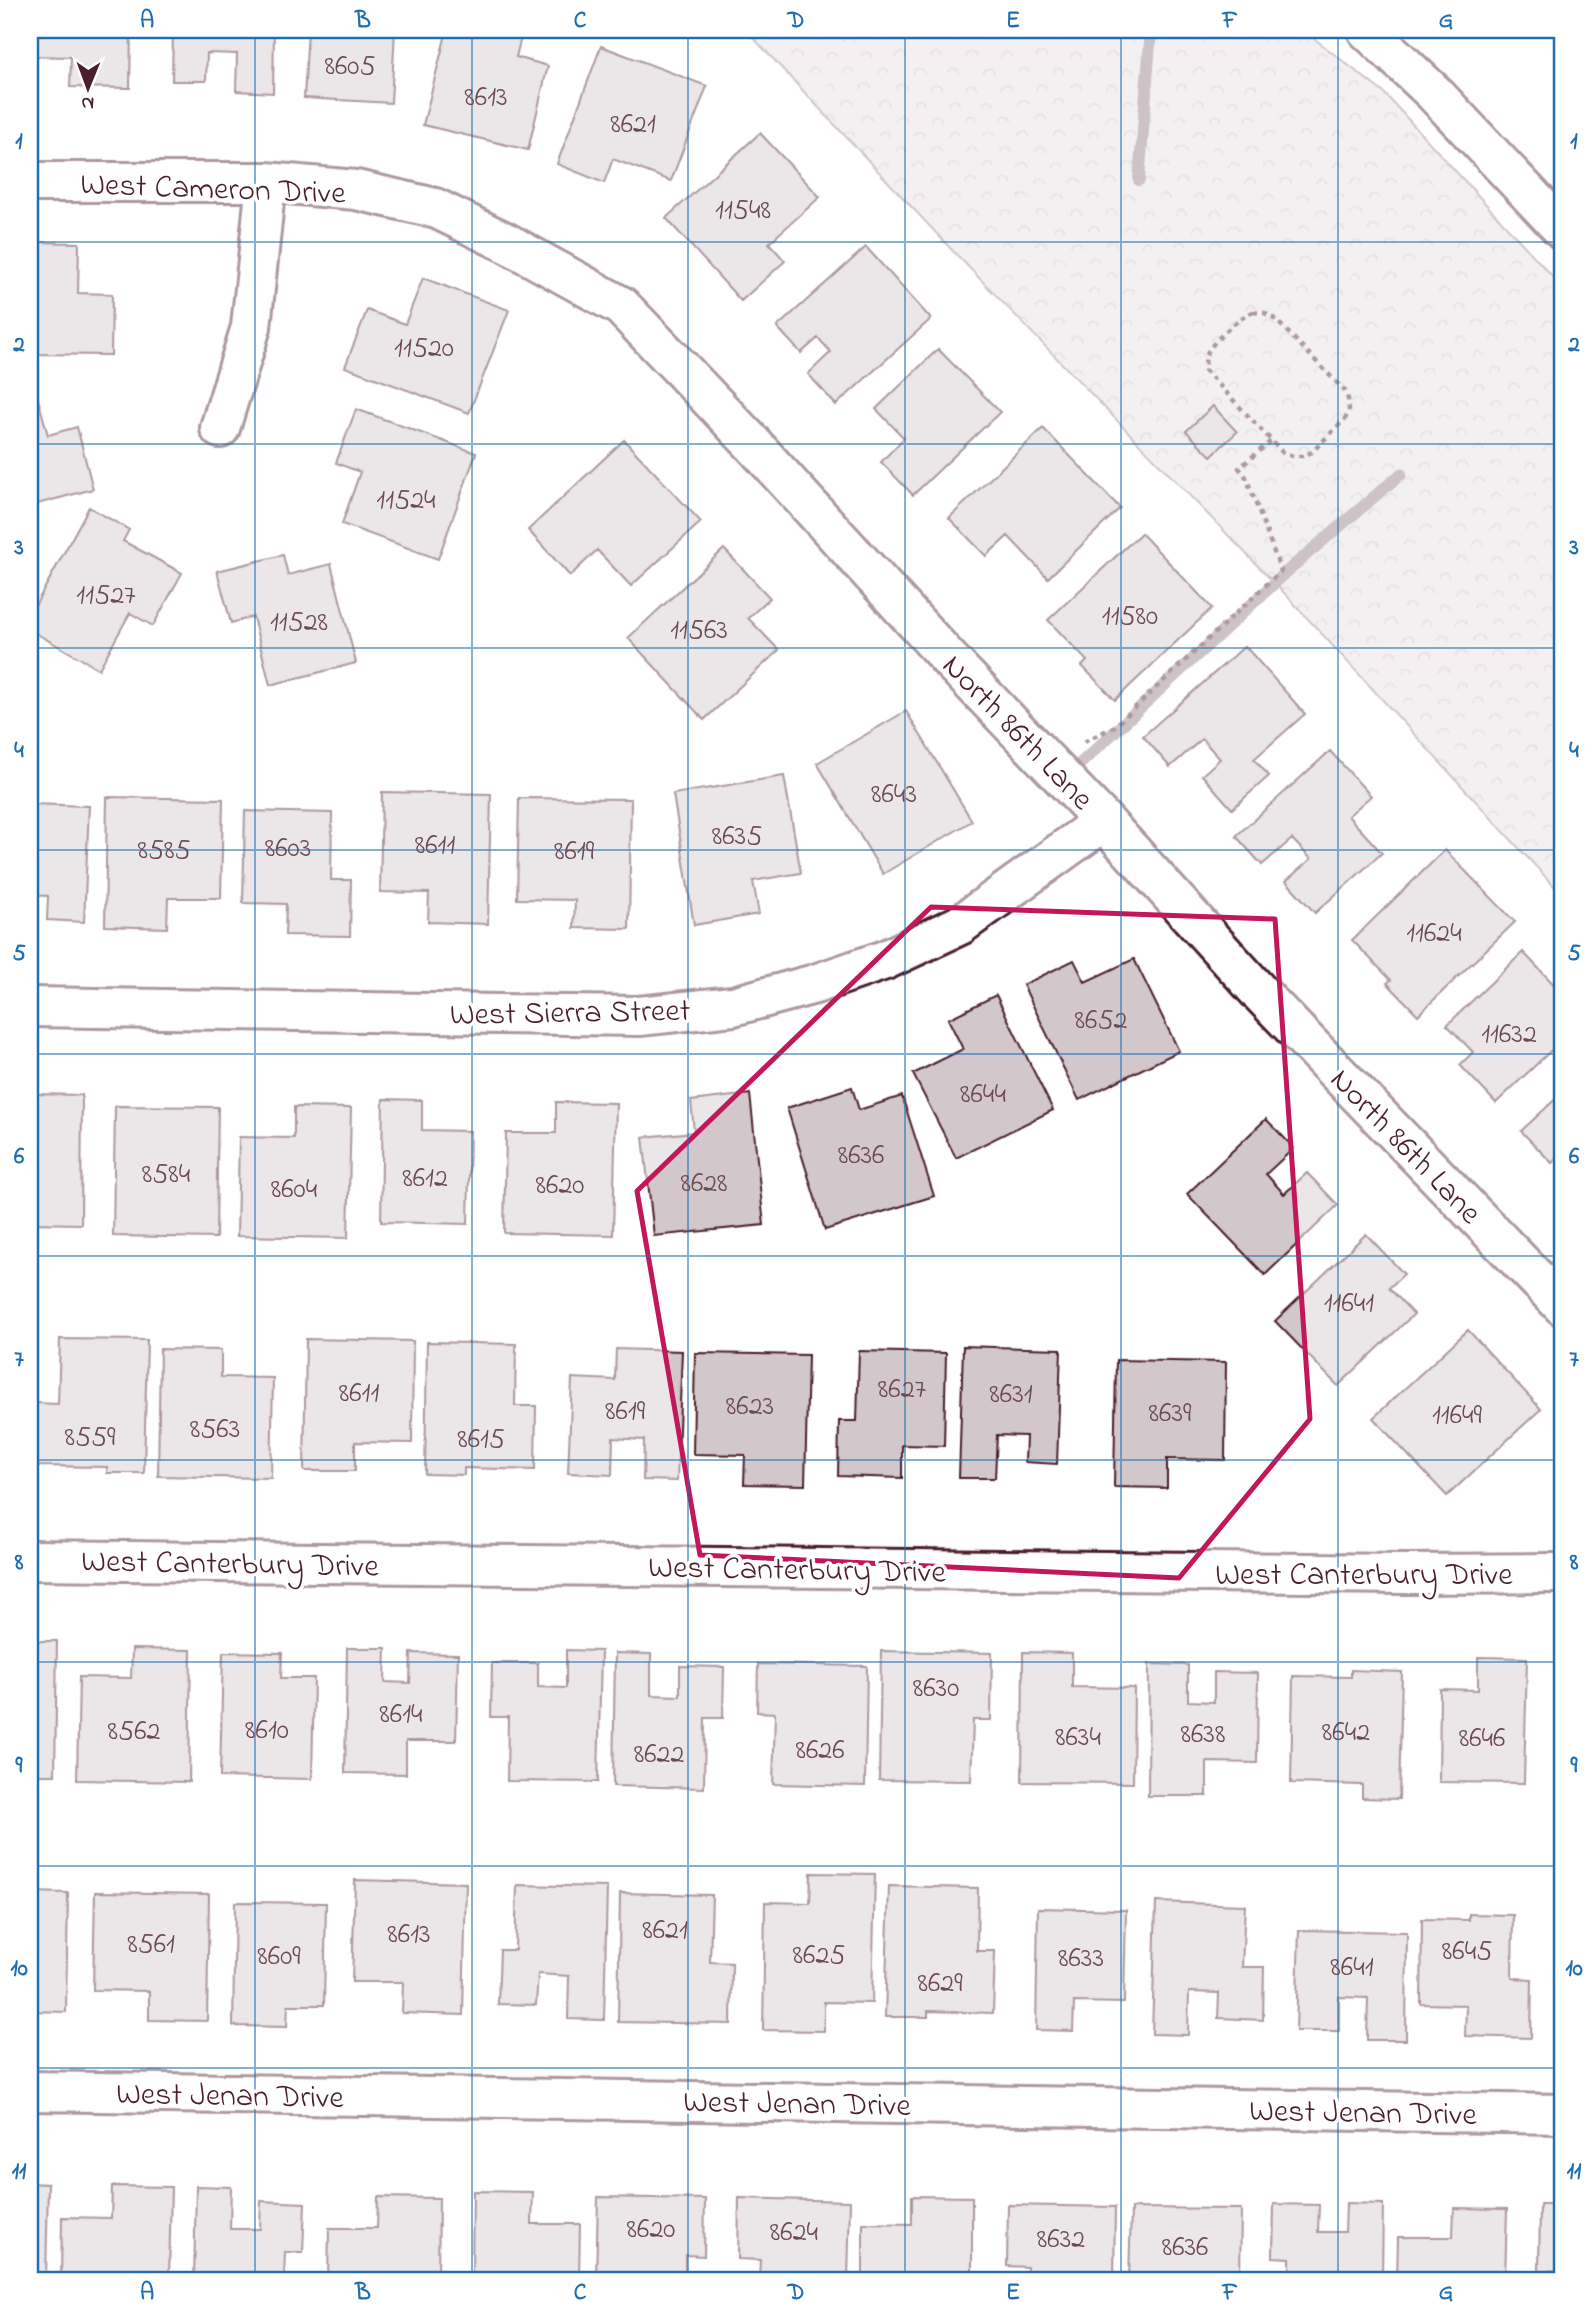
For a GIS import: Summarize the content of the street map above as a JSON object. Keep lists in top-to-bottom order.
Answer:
{
  "streets": {
    "street": [
      "West Cameron Drive",
      "North 86th Lane",
      "West Sierra Street",
      "West Canterbury Drive",
      "West Jenan Drive"
    ]
  },
  "crossings": [
    ["West Cameron Drive", "North 86th Lane"],
    ["North 86th Lane", "West Sierra Street"]
  ],
  "house_numbers": [
    "8605",
    "8613",
    "8621",
    "11548",
    "11520",
    "11524",
    "11527",
    "11580",
    "11528",
    "11563",
    "8643",
    "8635",
    "8611",
    "8603",
    "8585",
    "8619",
    "11624",
    "8652",
    "11632",
    "8644",
    "8636",
    "8584",
    "8612",
    "8628",
    "8620",
    "8604",
    "11641",
    "8627",
    "8611",
    "8631",
    "8623",
    "8619",
    "8639",
    "11649",
    "8563",
    "8559",
    "8615",
    "8630",
    "8614",
    "8610",
    "8562",
    "8642",
    "8638",
    "8634",
    "8646",
    "8626",
    "8622",
    "8621",
    "8613",
    "8561",
    "8645",
    "8625",
    "8609",
    "8633",
    "8641",
    "8629",
    "8620",
    "8624",
    "8632",
    "8636"
  ],
  "north": "bottom",
  "grid": {
    "columns": [
      "A",
      "B",
      "C",
      "D",
      "E",
      "F",
      "G"
    ],
    "rows": [
      "1",
      "2",
      "3",
      "4",
      "5",
      "6",
      "7",
      "8",
      "9",
      "10",
      "11"
    ]
  }
}
